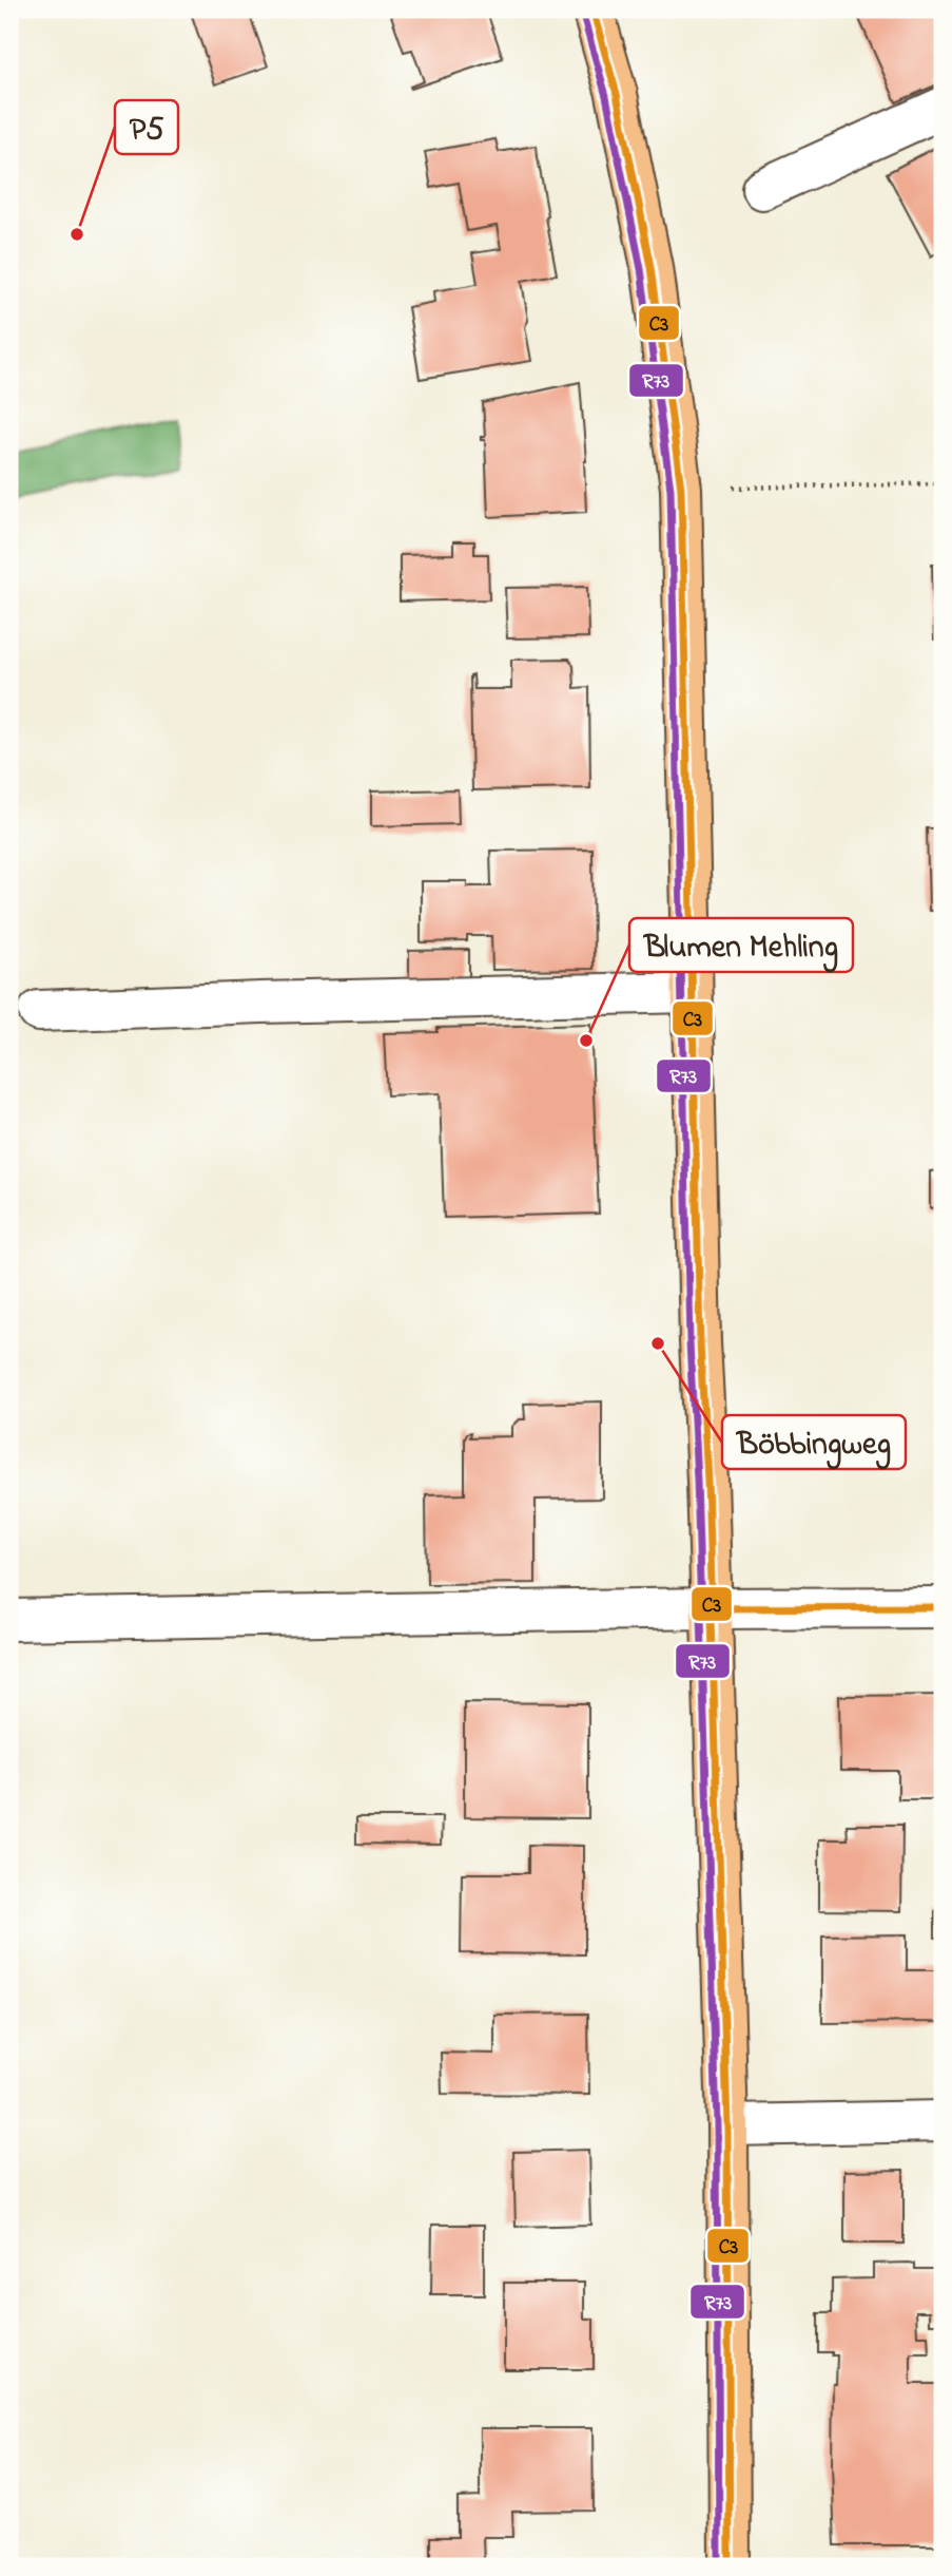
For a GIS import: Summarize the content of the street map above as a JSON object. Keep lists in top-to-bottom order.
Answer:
{
  "places": ["P5", "Blumen Mehling", "Böbbingweg"],
  "lines": ["transit line C3", "transit line R73"]
}
